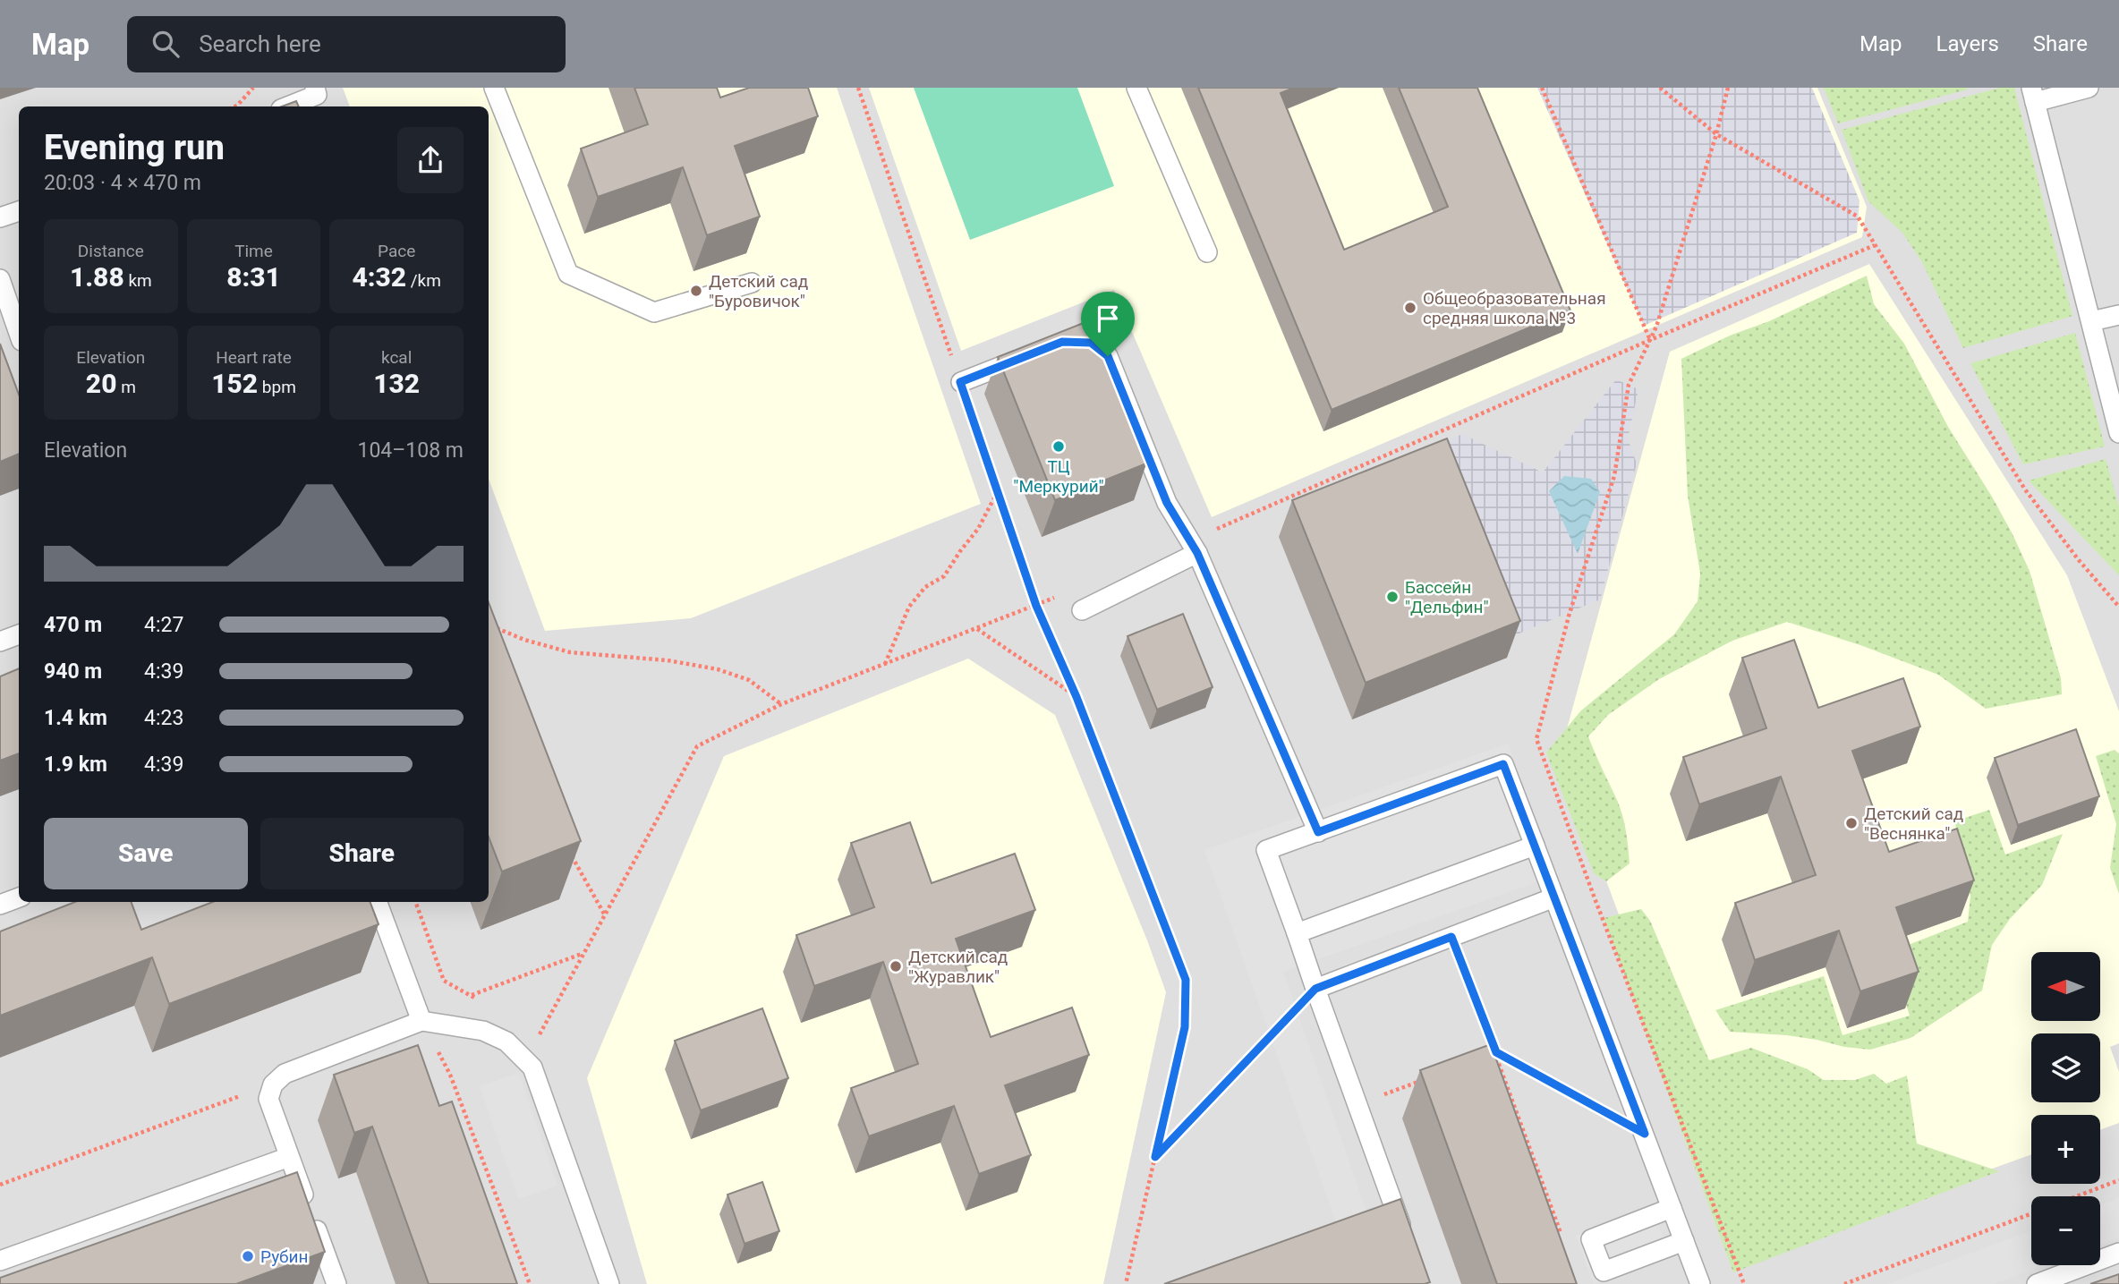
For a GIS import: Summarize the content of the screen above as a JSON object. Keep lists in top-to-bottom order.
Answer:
{
  "places": [
    "Детский сад \"Буровичок\"",
    "Общеобразовательная средняя школа №3",
    "ТЦ \"Меркурий\"",
    "Бассейн \"Дельфин\"",
    "Детский сад \"Веснянка\"",
    "Детский сад \"Журавлик\"",
    "Рубин"
  ],
  "north": "left",
  "page": {
    "header": "Map",
    "search": "Search here",
    "nav": ["Map", "Layers", "Share"],
    "heading": ["Evening run", "20:03 · 4 × 470 m"],
    "stats": [
      ["Distance", "1.88 km"],
      ["Time", "8:31"],
      ["Pace", "4:32 /km"],
      ["Elevation", "20 m"],
      ["Heart rate", "152 bpm"],
      ["kcal", "132"]
    ],
    "chart": ["Elevation", "104–108 m"],
    "list": [
      {
        "name": "470 m",
        "note": "4:27"
      },
      {
        "name": "940 m",
        "note": "4:39"
      },
      {
        "name": "1.4 km",
        "note": "4:23"
      },
      {
        "name": "1.9 km",
        "note": "4:39"
      }
    ],
    "buttons": ["Save", "Share"],
    "map_buttons": ["+", "−"]
  }
}
